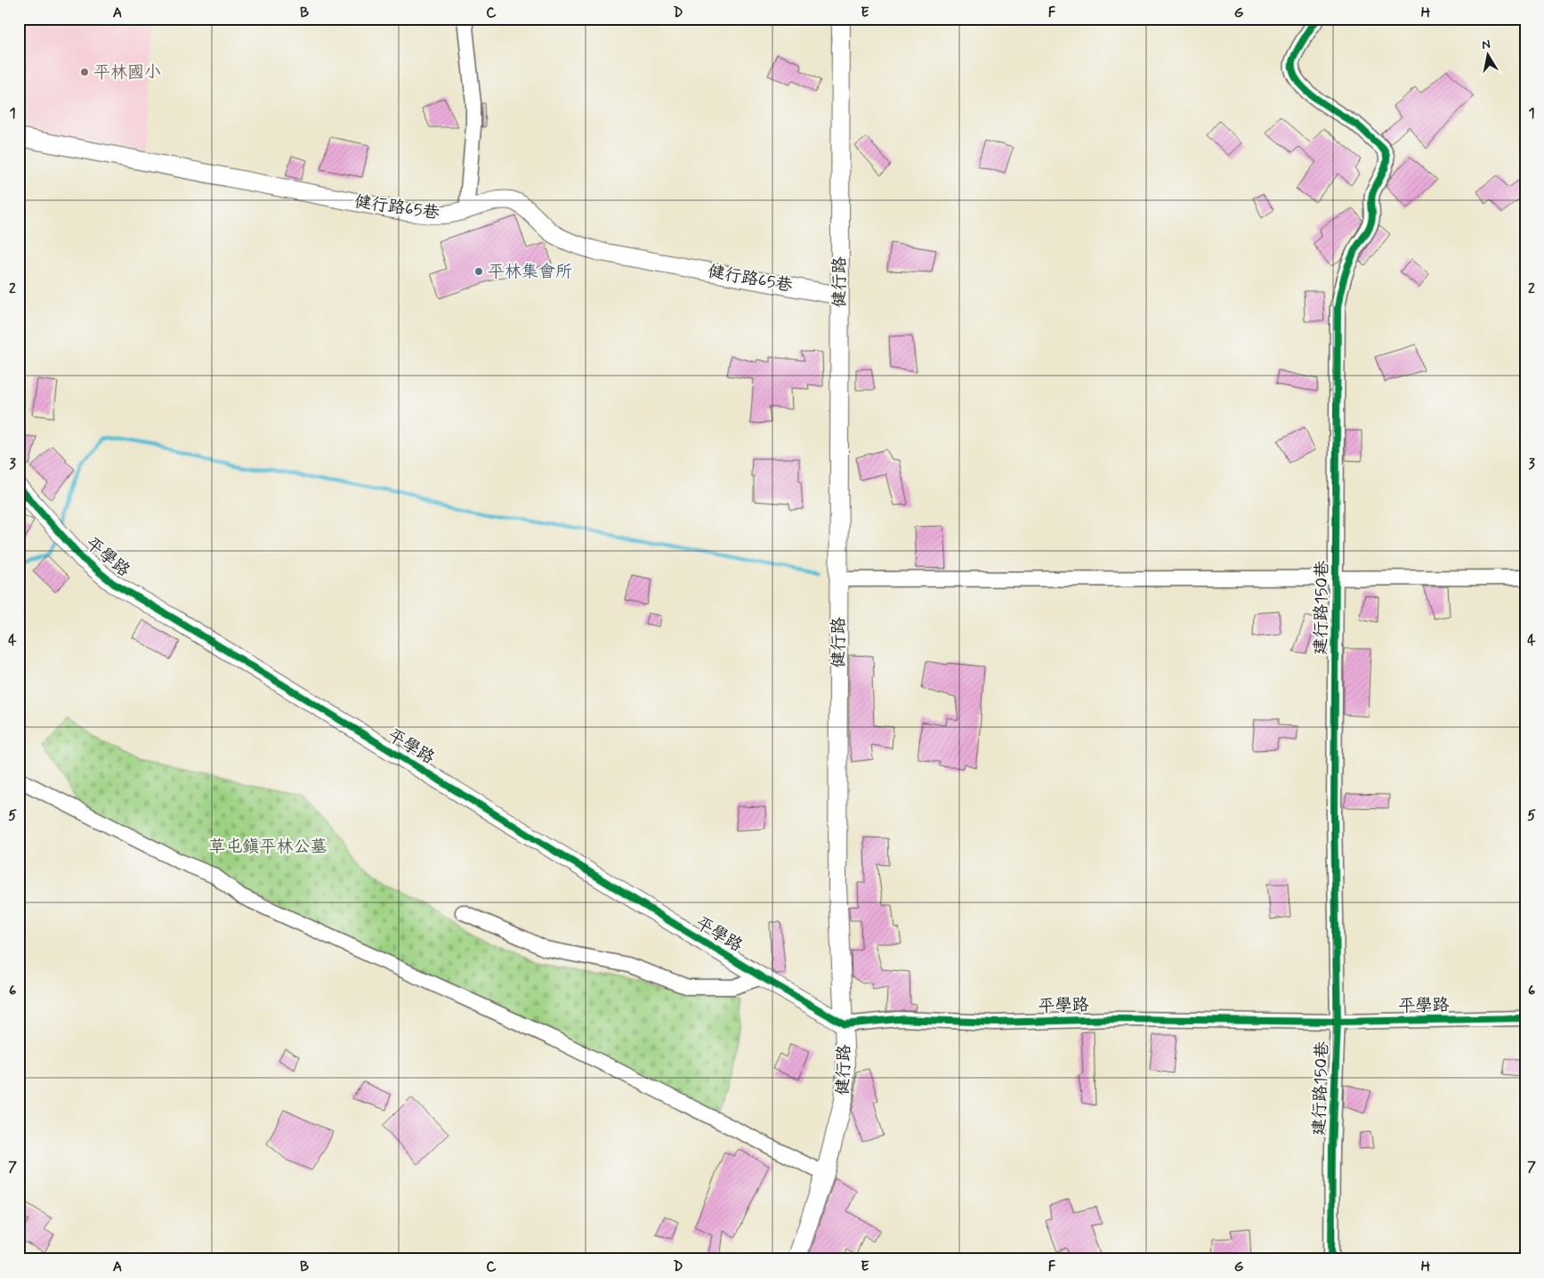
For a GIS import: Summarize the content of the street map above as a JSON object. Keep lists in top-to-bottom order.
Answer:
{
  "streets": {
    "street": [
      "健行路65巷",
      "健行路",
      "平學路",
      "建行路150巷"
    ]
  },
  "crossings": [
    ["健行路65巷", "健行路"],
    ["健行路", "平學路"],
    ["平學路", "建行路150巷"]
  ],
  "parks": ["草屯鎮平林公墓"],
  "places": ["平林國小", "平林集會所"],
  "north": "top",
  "grid": {
    "columns": [
      "A",
      "B",
      "C",
      "D",
      "E",
      "F",
      "G",
      "H"
    ],
    "rows": [
      "1",
      "2",
      "3",
      "4",
      "5",
      "6",
      "7"
    ]
  }
}
